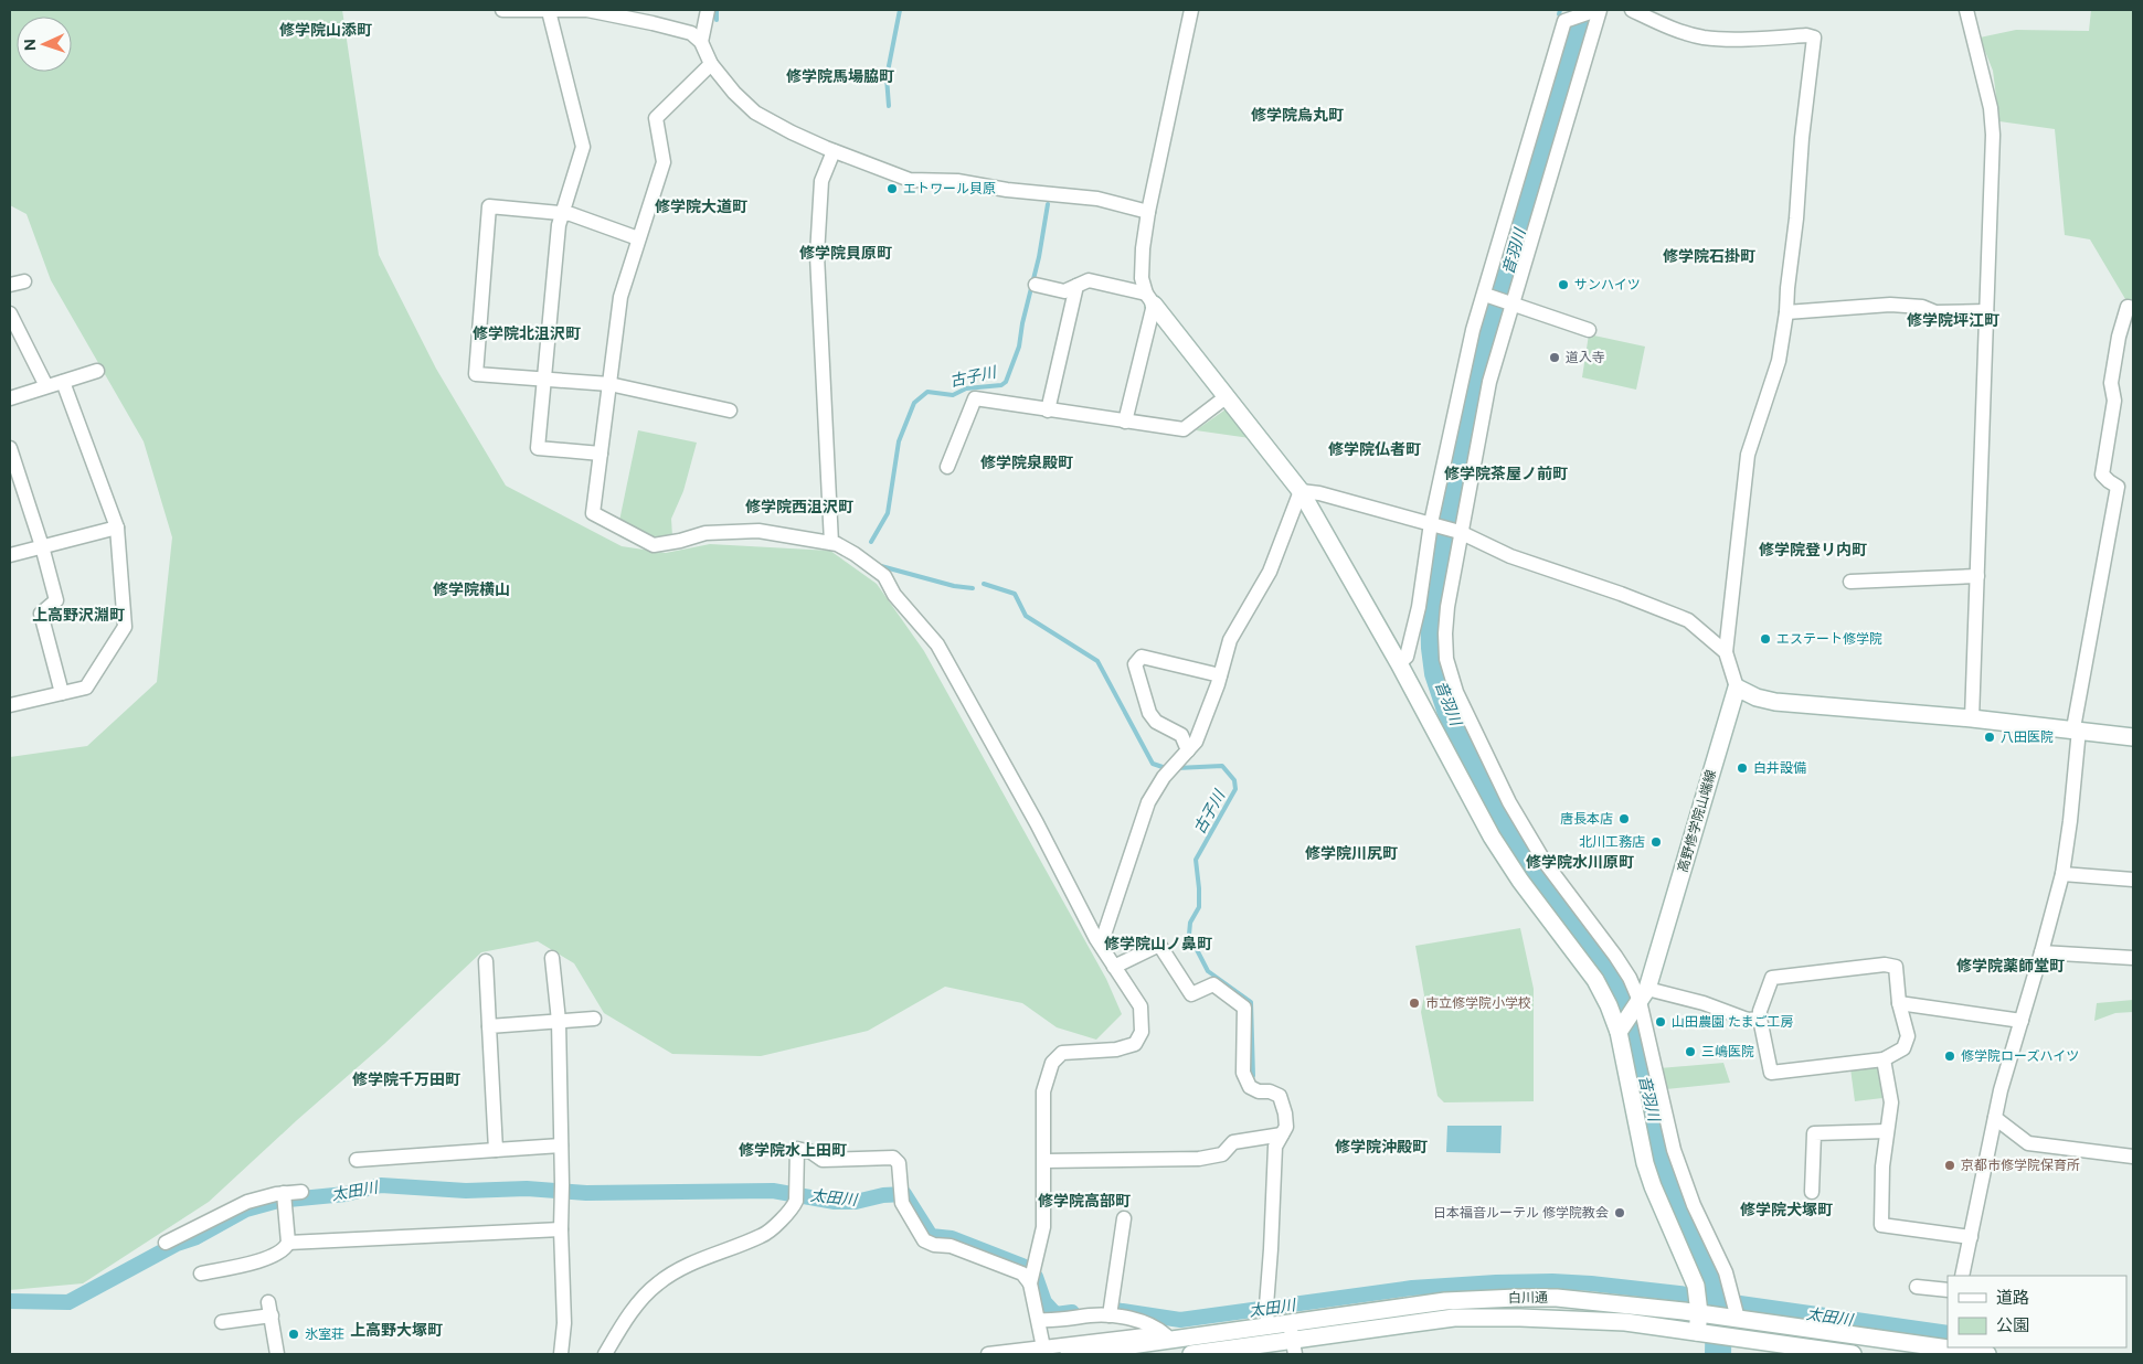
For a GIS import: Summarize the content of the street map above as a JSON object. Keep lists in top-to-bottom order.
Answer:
{
  "streets": {
    "street": ["高野修学院山端線", "白川通"]
  },
  "districts": [
    "修学院山添町",
    "修学院馬場脇町",
    "修学院烏丸町",
    "修学院大道町",
    "修学院貝原町",
    "修学院石掛町",
    "修学院坪江町",
    "修学院北沮沢町",
    "修学院仏者町",
    "修学院泉殿町",
    "修学院茶屋ノ前町",
    "修学院西沮沢町",
    "修学院登リ内町",
    "修学院横山",
    "上高野沢淵町",
    "修学院川尻町",
    "修学院水川原町",
    "修学院山ノ鼻町",
    "修学院薬師堂町",
    "修学院千万田町",
    "修学院沖殿町",
    "修学院水上田町",
    "修学院高部町",
    "修学院犬塚町",
    "上高野大塚町"
  ],
  "water": ["音羽川", "古子川", "太田川"],
  "places": [
    "エトワール貝原",
    "サンハイツ",
    "道入寺",
    "エステート修学院",
    "八田医院",
    "白井設備",
    "唐長本店",
    "北川工務店",
    "市立修学院小学校",
    "山田農園 たまご工房",
    "三嶋医院",
    "修学院ローズハイツ",
    "京都市修学院保育所",
    "日本福音ルーテル 修学院教会",
    "氷室荘"
  ],
  "legend": ["道路", "公園"],
  "north": "left"
}
